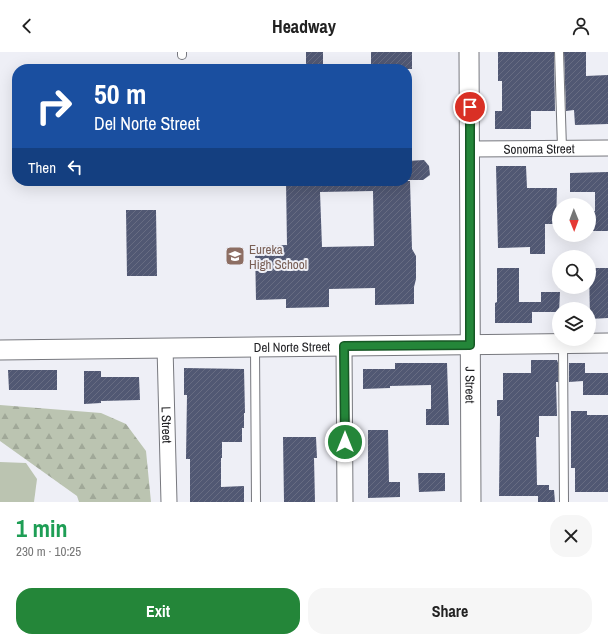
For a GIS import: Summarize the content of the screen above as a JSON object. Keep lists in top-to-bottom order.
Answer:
{
  "streets": {
    "street": [
      "Sonoma Street",
      "Del Norte Street",
      "J Street",
      "L Street"
    ]
  },
  "crossings": [
    ["Sonoma Street", "J Street"],
    ["Del Norte Street", "J Street"],
    ["Del Norte Street", "L Street"]
  ],
  "places": {
    "school or university": ["Eureka High School"]
  },
  "north": "bottom",
  "page": {
    "header": "Headway",
    "turn": ["50 m", "Del Norte Street"],
    "then": "Then",
    "heading": ["1 min", "230 m · 10:25"],
    "buttons": ["Exit", "Share"]
  }
}
